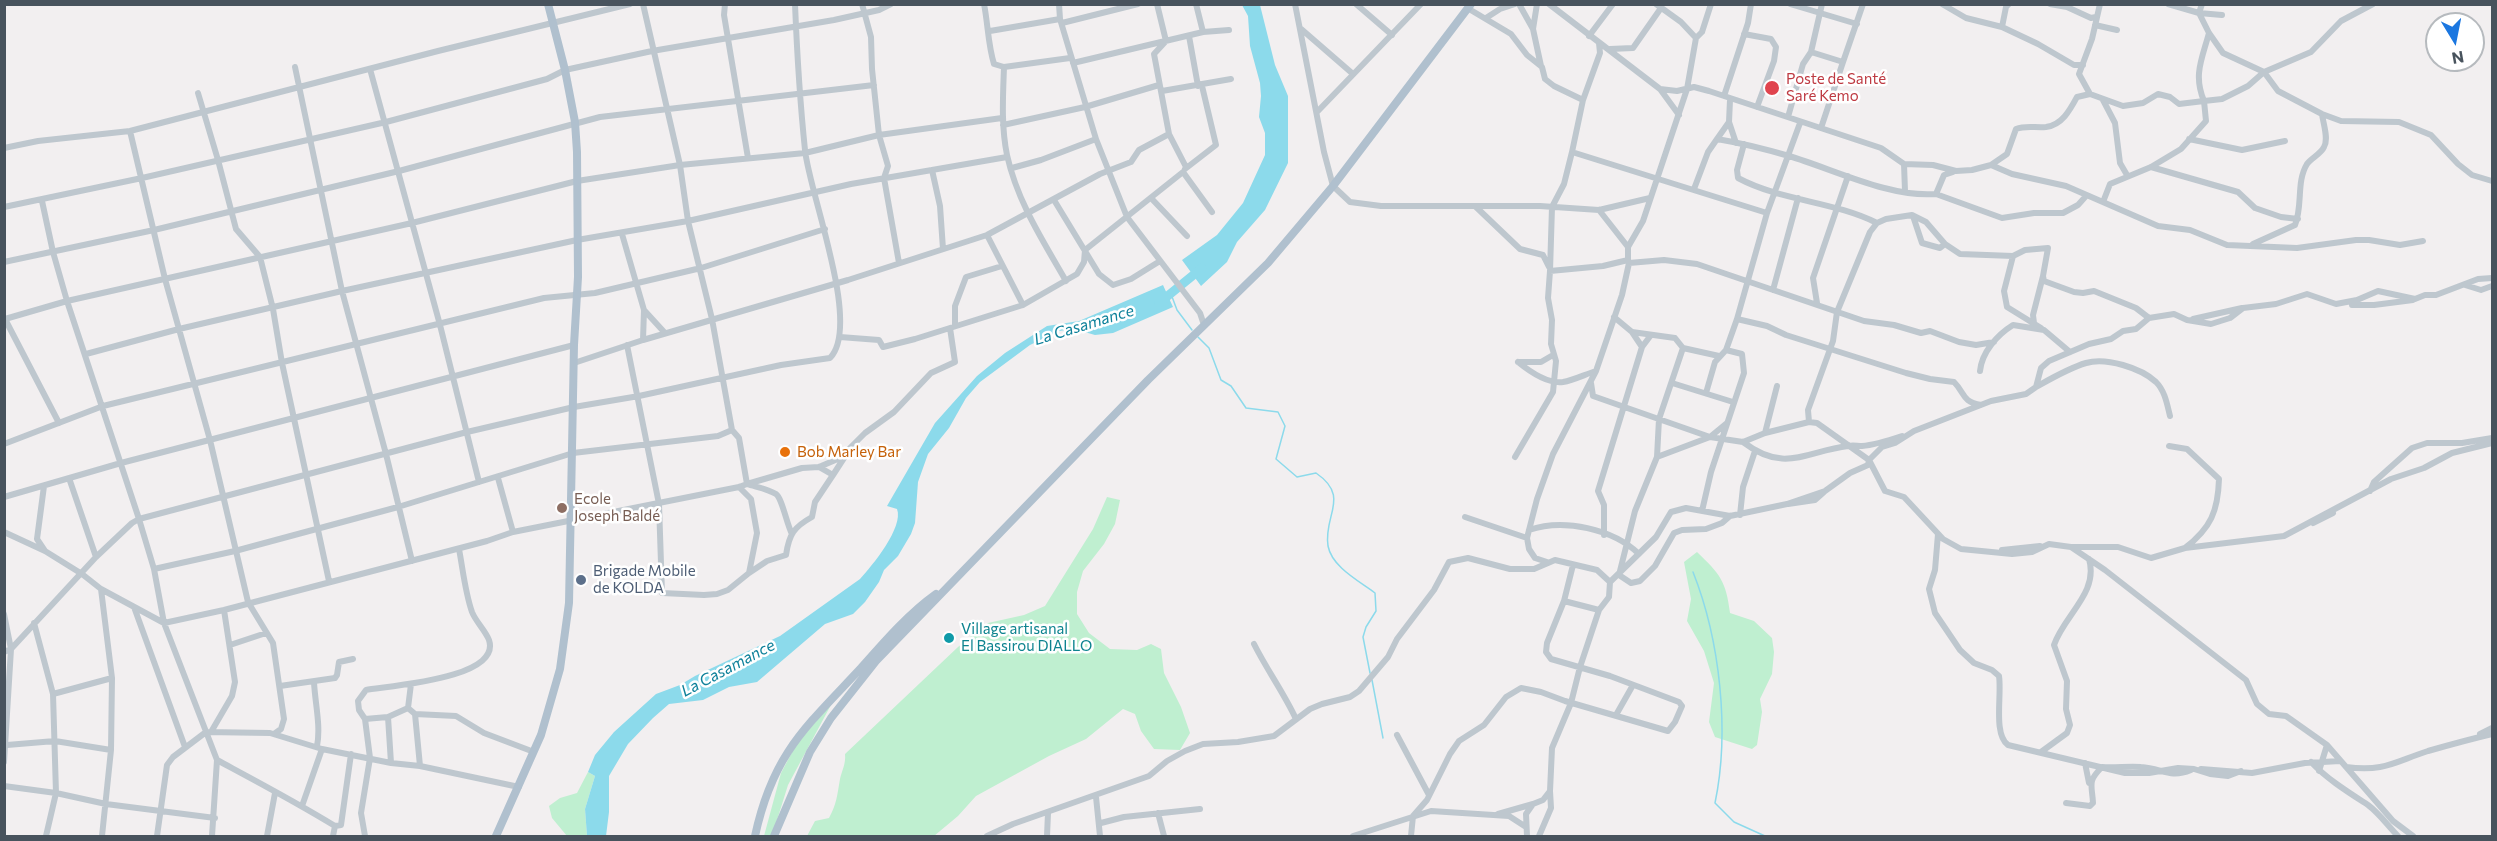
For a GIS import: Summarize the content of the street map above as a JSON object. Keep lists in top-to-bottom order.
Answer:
{
  "water": ["La Casamance"],
  "places": [
    "Poste de Santé Saré Kemo",
    "Bob Marley Bar",
    "Ecole Joseph Baldé",
    "Brigade Mobile de KOLDA",
    "Village artisanal El Bassirou DIALLO"
  ],
  "north": "bottom"
}
